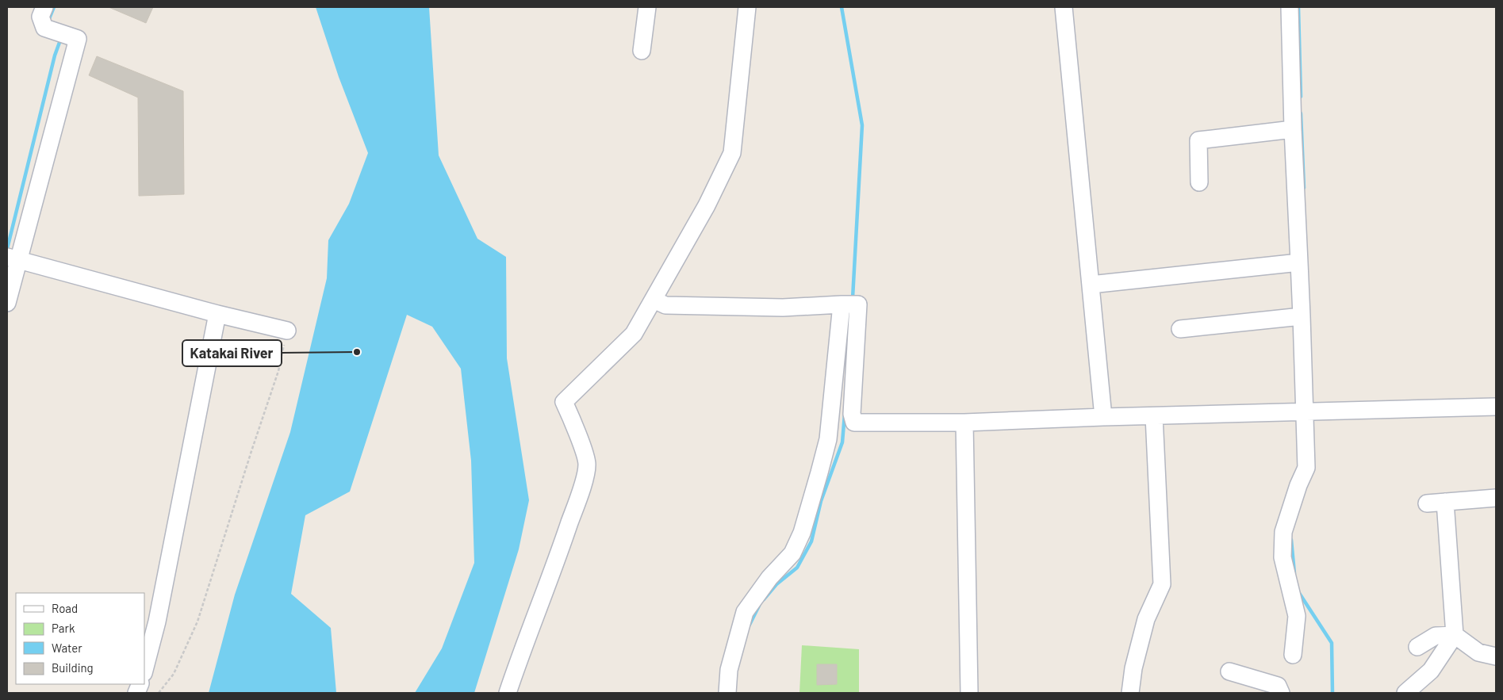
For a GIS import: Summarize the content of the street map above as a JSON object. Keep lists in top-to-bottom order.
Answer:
{
  "places": ["Katakai River"],
  "legend": [
    "Road",
    "Park",
    "Water",
    "Building"
  ]
}
